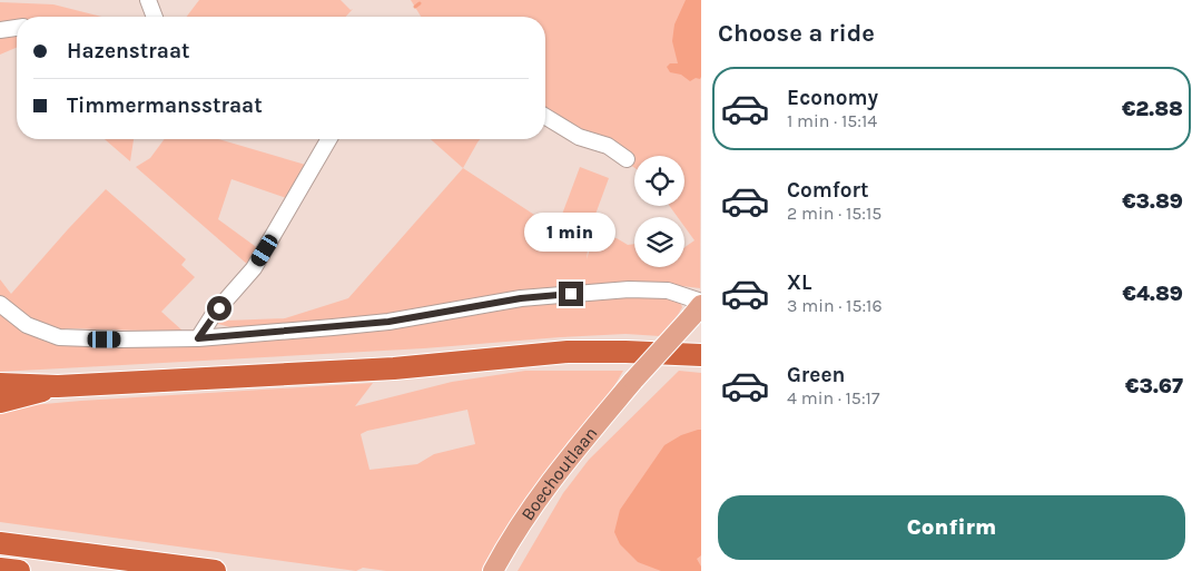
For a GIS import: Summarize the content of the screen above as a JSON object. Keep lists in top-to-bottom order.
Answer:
{
  "streets": {
    "main road": ["Boechoutlaan"]
  },
  "page": {
    "heading": "Choose a ride",
    "banner": ["Hazenstraat", "Timmermansstraat"],
    "list": [
      {
        "name": "Economy",
        "note": "1 min · 15:14",
        "value": "€2.88"
      },
      {
        "name": "Comfort",
        "note": "2 min · 15:15",
        "value": "€3.89"
      },
      {
        "name": "XL",
        "note": "3 min · 15:16",
        "value": "€4.89"
      },
      {
        "name": "Green",
        "note": "4 min · 15:17",
        "value": "€3.67"
      }
    ],
    "bubble": "1 min",
    "buttons": "Confirm"
  }
}
